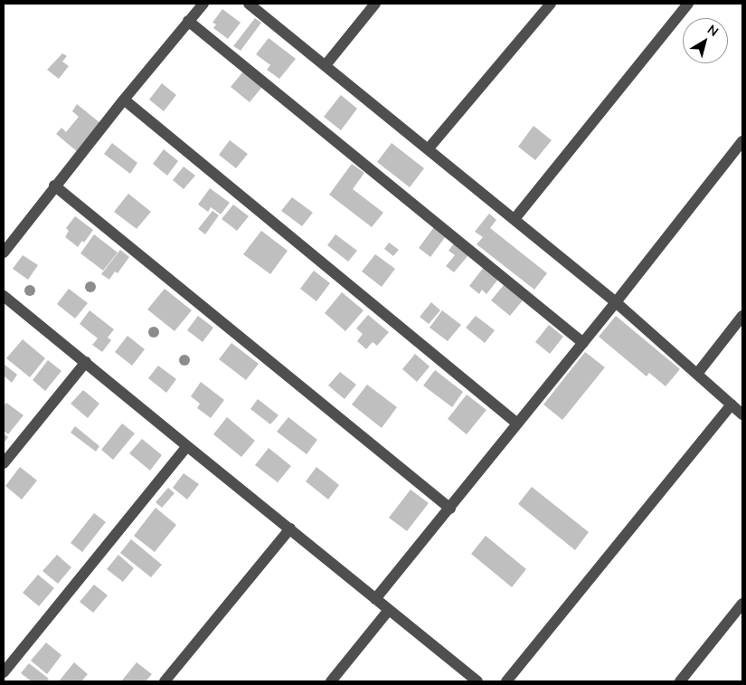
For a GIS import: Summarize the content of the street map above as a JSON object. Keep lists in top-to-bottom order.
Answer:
{
  "north": "top right"
}
